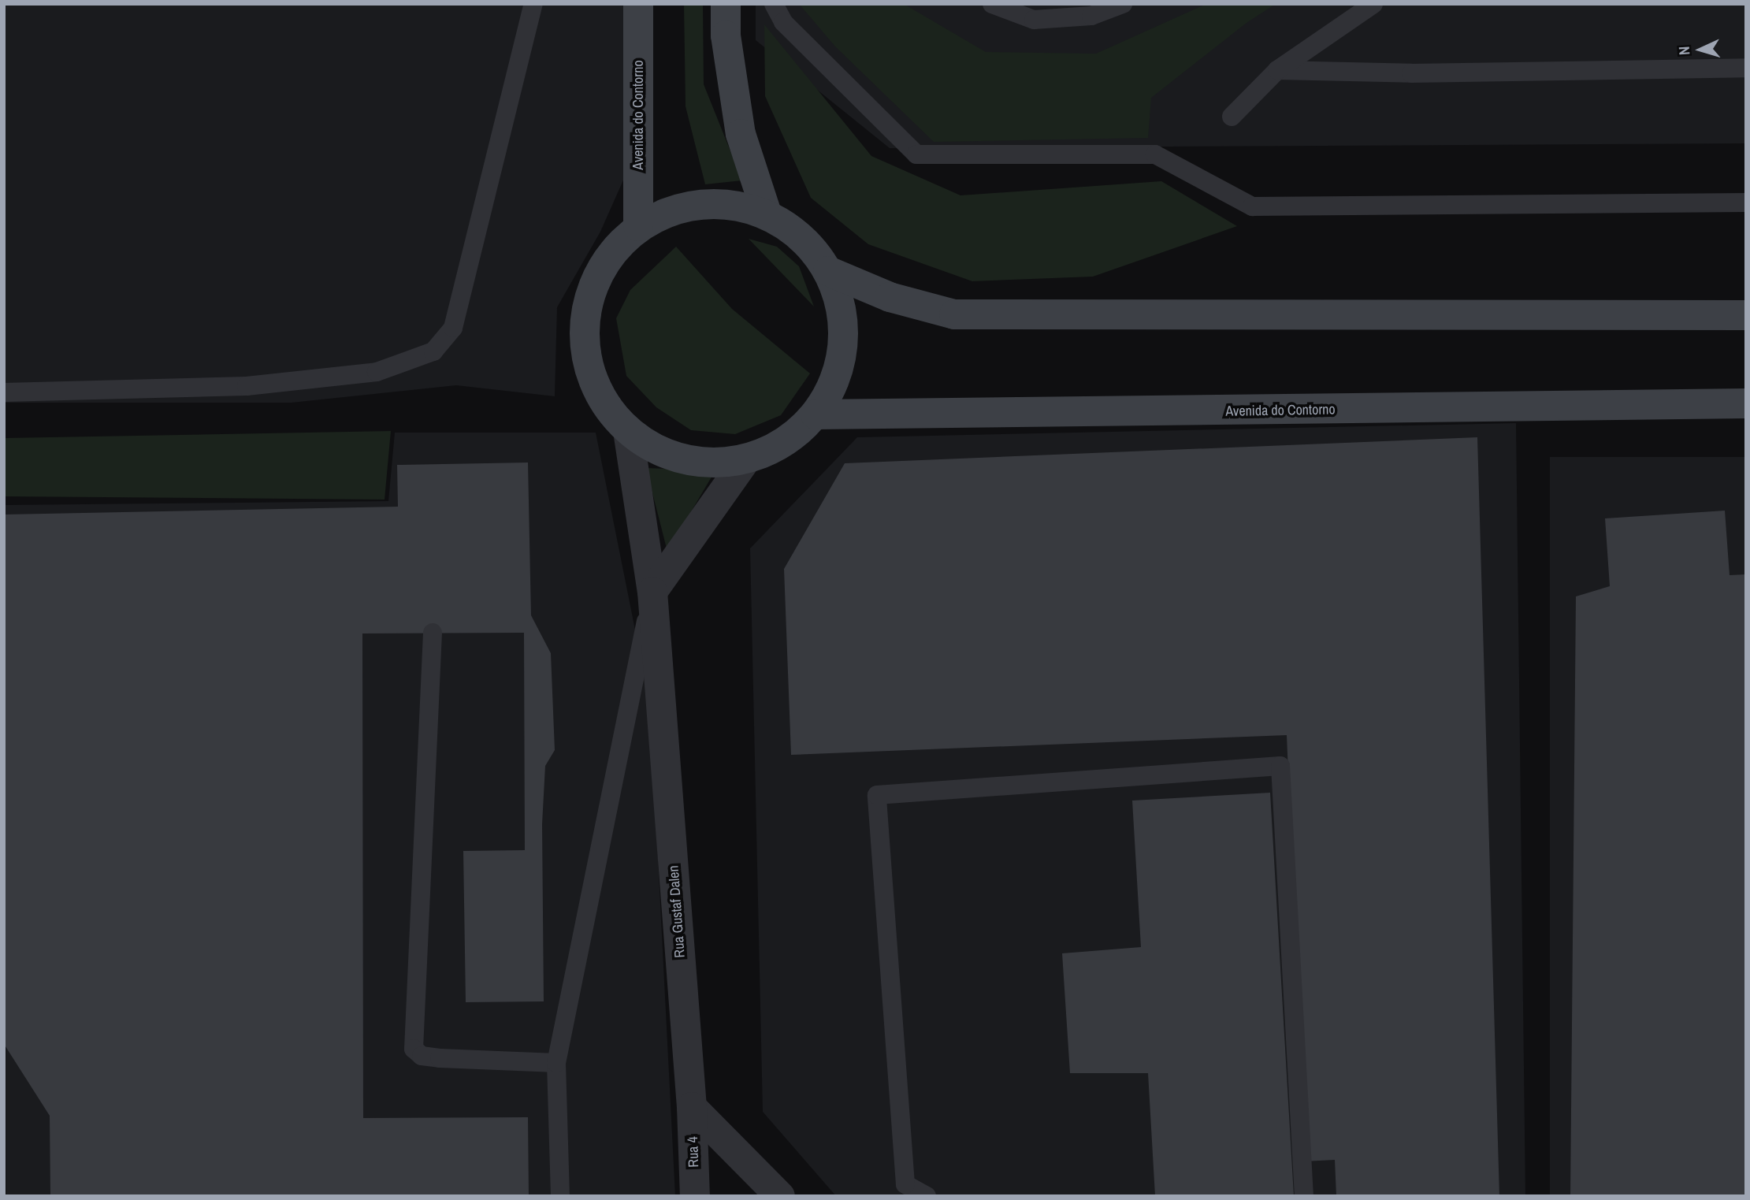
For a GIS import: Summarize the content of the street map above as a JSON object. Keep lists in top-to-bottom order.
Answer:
{
  "streets": {
    "main road": ["Avenida do Contorno"],
    "street": ["Rua Gustaf Dalen", "Rua 4"]
  },
  "crossings": [
    ["Rua Gustaf Dalen", "Rua 4"]
  ],
  "north": "left"
}
